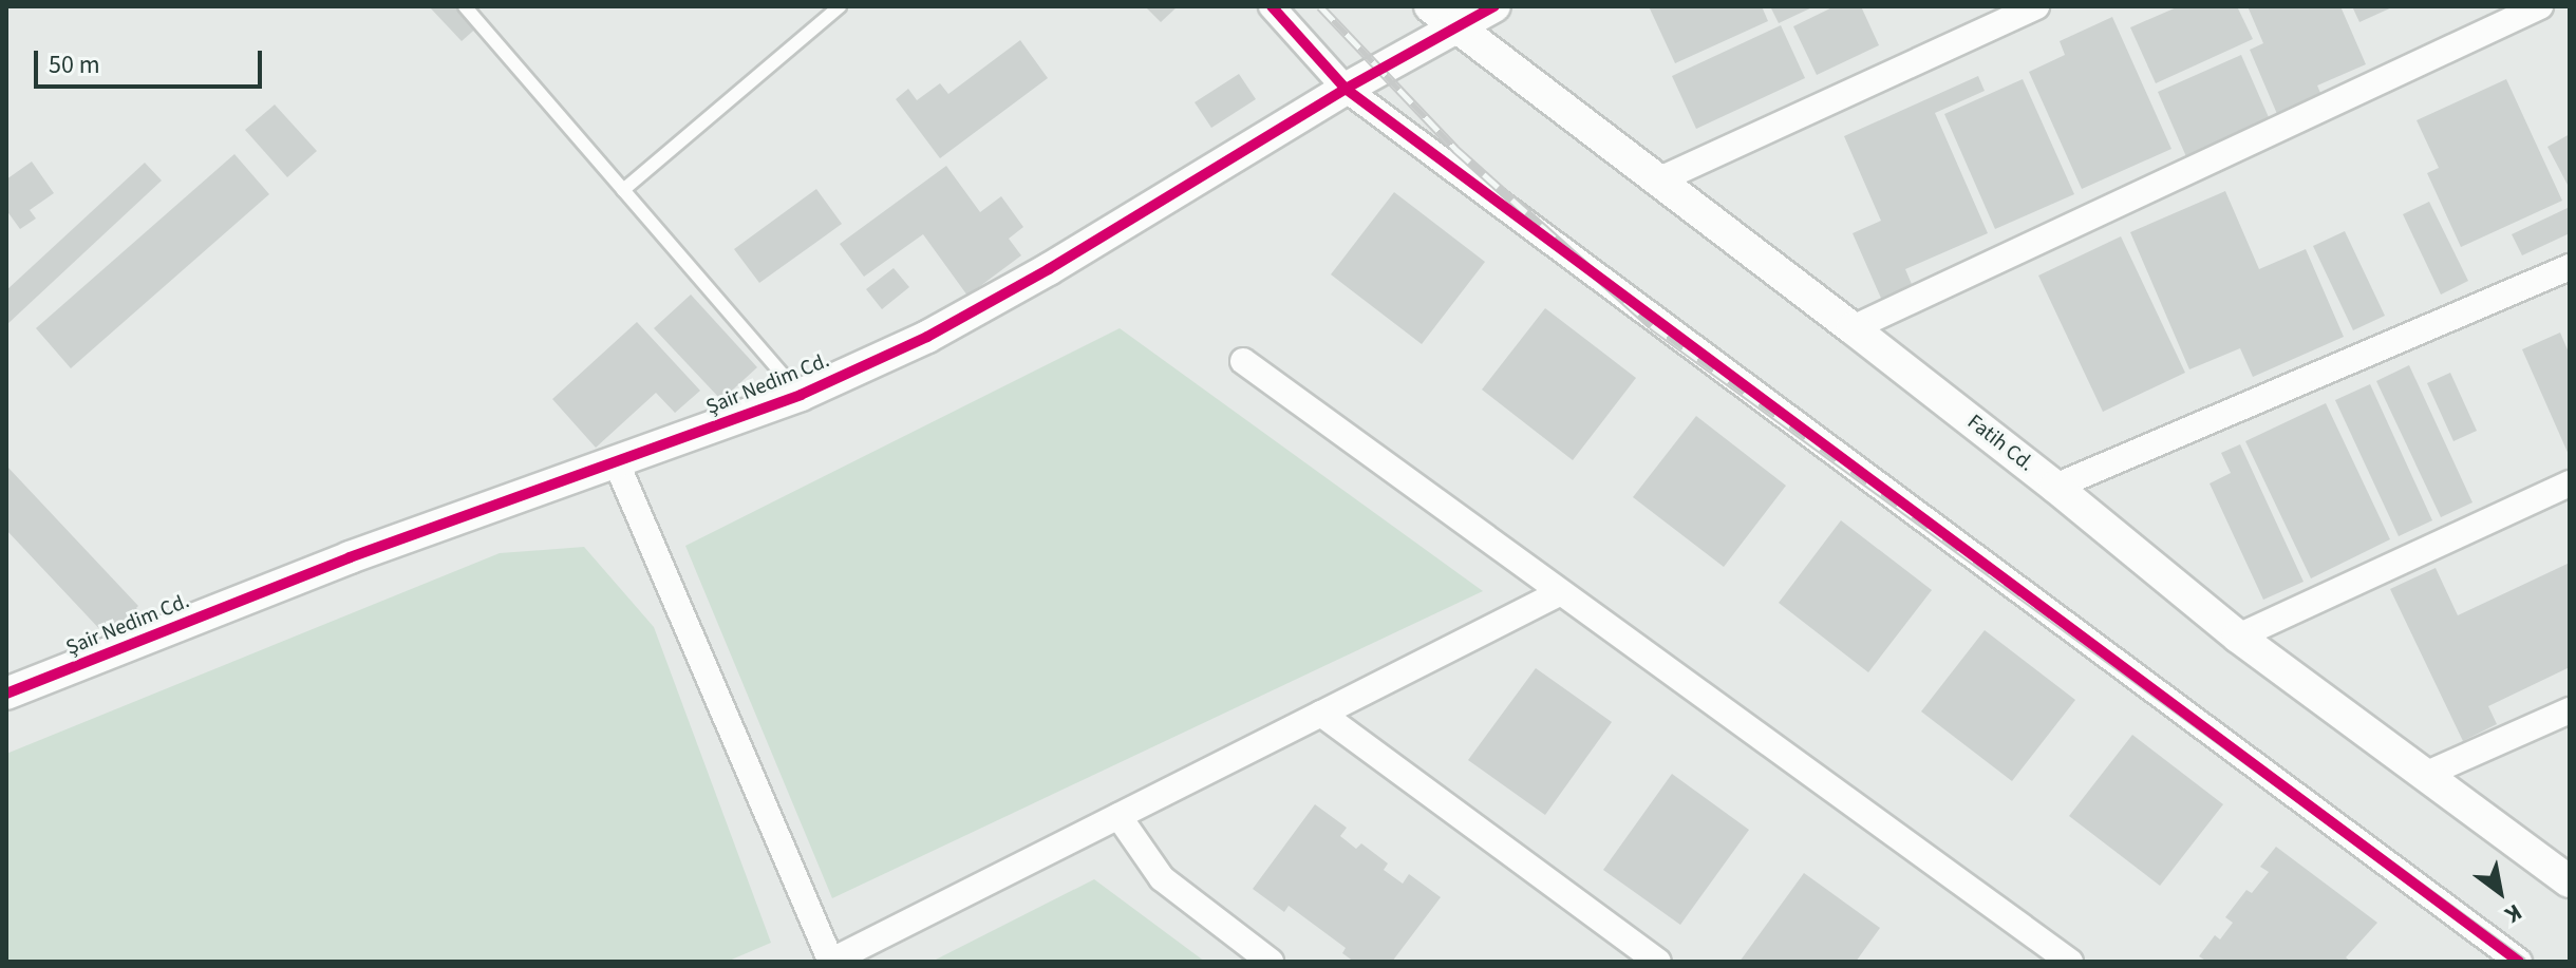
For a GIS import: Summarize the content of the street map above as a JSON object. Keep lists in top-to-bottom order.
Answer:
{
  "streets": {
    "street": ["Şair Nedim Cd.", "Fatih Cd."]
  },
  "crossings": [
    ["Şair Nedim Cd.", "Fatih Cd."]
  ],
  "scale_bar": "50 m",
  "north": "bottom right"
}
